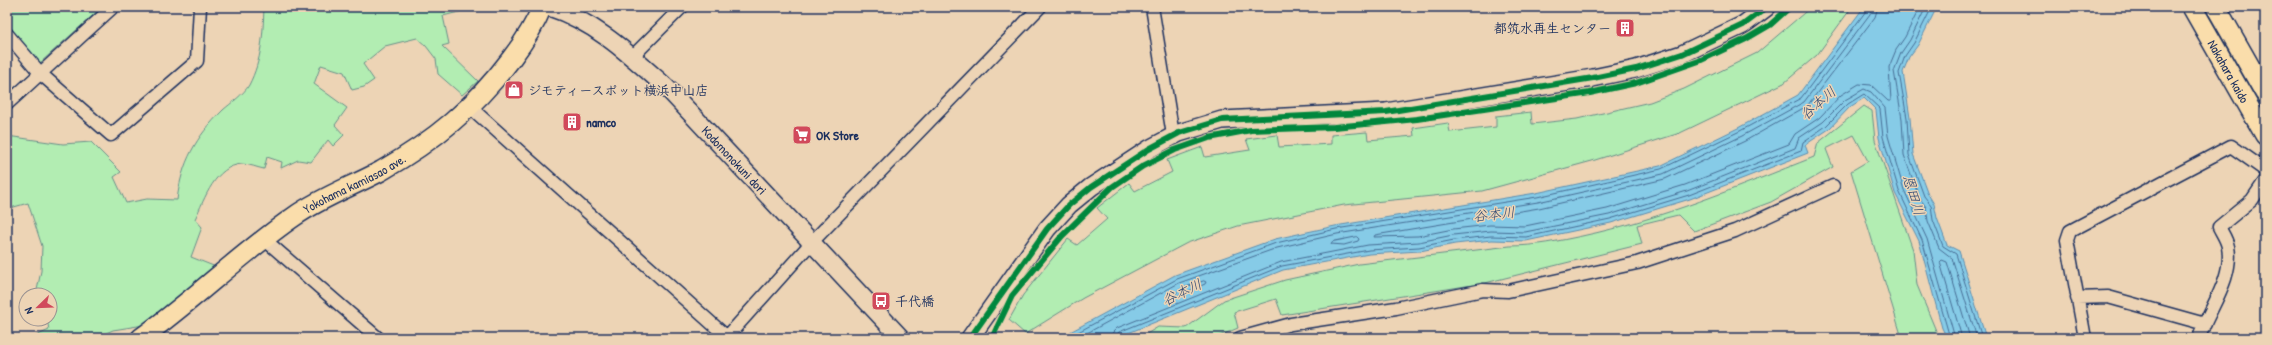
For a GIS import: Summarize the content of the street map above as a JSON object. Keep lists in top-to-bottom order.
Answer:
{
  "streets": {
    "main road": ["Nakahara kaido", "Yokohama kamiasao ave."],
    "street": ["Kodomonokuni dori"]
  },
  "water": ["谷本川", "恩田川"],
  "places": {
    "building": ["都筑水再生センター", "namco"],
    "shop": ["ジモティースポット横浜中山店"],
    "supermarket": ["OK Store"],
    "bus stop": ["千代橋"]
  },
  "north": "bottom left"
}
